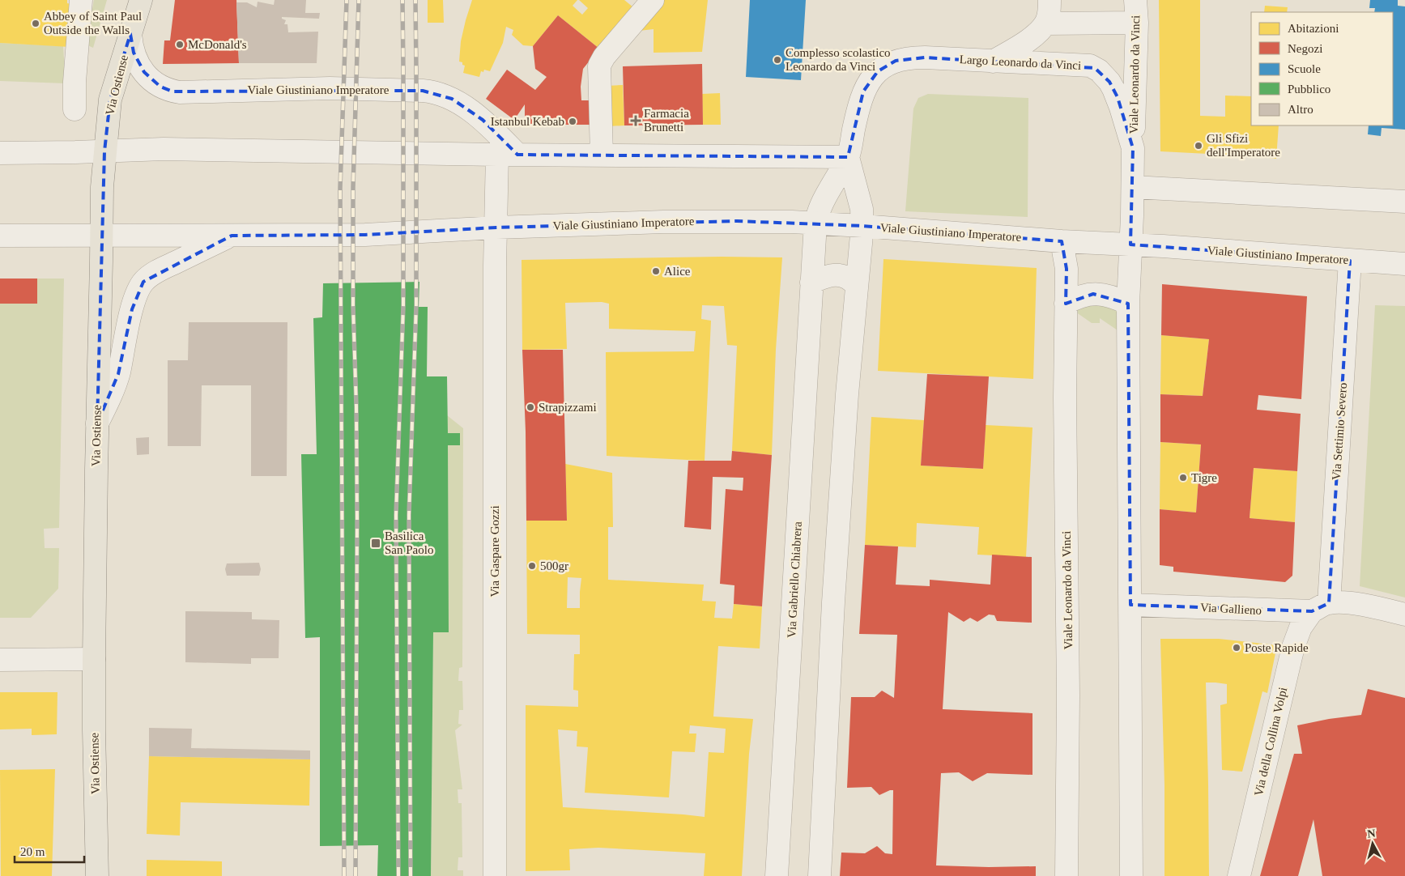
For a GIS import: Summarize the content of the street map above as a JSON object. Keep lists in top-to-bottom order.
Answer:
{
  "streets": {
    "main road": ["Via Ostiense"],
    "street": [
      "Largo Leonardo da Vinci",
      "Viale Leonardo da Vinci",
      "Viale Giustiniano Imperatore",
      "Via Settimio Severo",
      "Via Gaspare Gozzi",
      "Via Gabriello Chiabrera",
      "Via Gallieno",
      "Via della Collina Volpi"
    ]
  },
  "crossings": [
    ["Largo Leonardo da Vinci", "Viale Leonardo da Vinci"],
    ["Largo Leonardo da Vinci", "Viale Giustiniano Imperatore"],
    ["Largo Leonardo da Vinci", "Via Gabriello Chiabrera"],
    ["Viale Leonardo da Vinci", "Viale Giustiniano Imperatore"],
    ["Via Ostiense", "Viale Giustiniano Imperatore"],
    ["Viale Giustiniano Imperatore", "Via Settimio Severo"],
    ["Viale Giustiniano Imperatore", "Via Gaspare Gozzi"],
    ["Viale Giustiniano Imperatore", "Via Gabriello Chiabrera"],
    ["Via Settimio Severo", "Via Gallieno"],
    ["Via Settimio Severo", "Via della Collina Volpi"],
    ["Via Gallieno", "Via della Collina Volpi"]
  ],
  "places": {
    "other": [
      "Abbey of Saint Paul Outside the Walls",
      "McDonald's",
      "Complesso scolastico Leonardo da Vinci",
      "Istanbul Kebab",
      "Gli Sfizi dell'Imperatore",
      "Alice",
      "Strapizzami",
      "Tigre",
      "500gr",
      "Poste Rapide"
    ],
    "health": ["Farmacia Brunetti"],
    "transit": ["Basilica San Paolo"]
  },
  "legend": [
    "Abitazioni",
    "Negozi",
    "Scuole",
    "Pubblico",
    "Altro"
  ],
  "scale_bar": "20 m",
  "north": "top"
}
